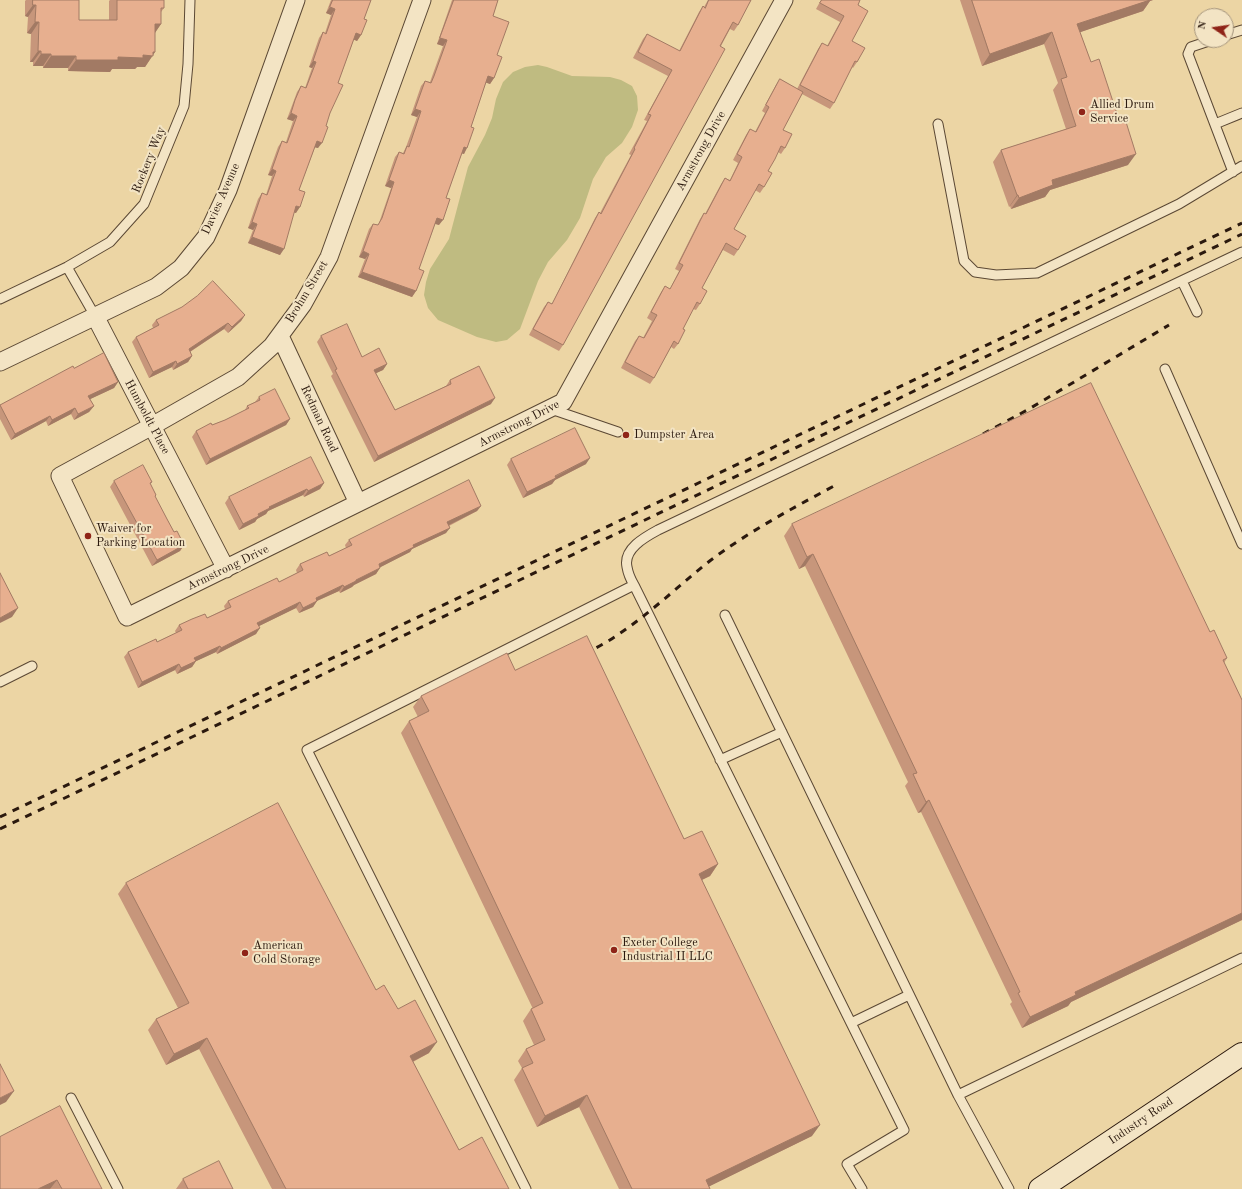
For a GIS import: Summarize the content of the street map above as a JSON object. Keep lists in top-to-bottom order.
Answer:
{
  "streets": {
    "main road": ["Industry Road"],
    "street": [
      "Armstrong Drive",
      "Davies Avenue",
      "Brohm Street",
      "Humboldt Place",
      "Redman Road"
    ],
    "lane": ["Rockery Way"]
  },
  "crossings": [
    ["Armstrong Drive", "Brohm Street"],
    ["Armstrong Drive", "Humboldt Place"],
    ["Armstrong Drive", "Redman Road"],
    ["Rockery Way", "Humboldt Place"],
    ["Davies Avenue", "Humboldt Place"],
    ["Brohm Street", "Humboldt Place"],
    ["Brohm Street", "Redman Road"]
  ],
  "places": [
    "Allied Drum Service",
    "Dumpster Area",
    "Waiver for Parking Location",
    "Exeter College Industrial II LLC",
    "American Cold Storage"
  ],
  "north": "left"
}
